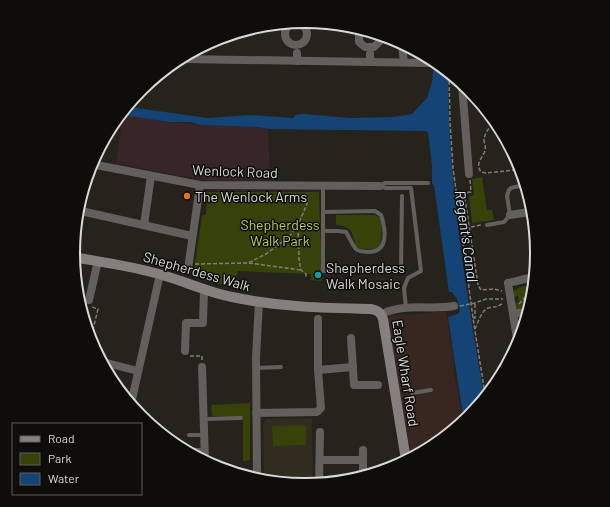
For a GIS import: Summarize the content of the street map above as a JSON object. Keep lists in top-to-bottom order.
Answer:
{
  "streets": {
    "main road": ["Shepherdess Walk", "Eagle Wharf Road"],
    "street": ["Wenlock Road"]
  },
  "crossings": [
    ["Wenlock Road", "Shepherdess Walk"],
    ["Shepherdess Walk", "Eagle Wharf Road"]
  ],
  "water": ["Regent's Canal"],
  "parks": ["Shepherdess Walk Park"],
  "places": ["The Wenlock Arms", "Shepherdess Walk Mosaic"],
  "legend": ["Road", "Park", "Water"]
}
